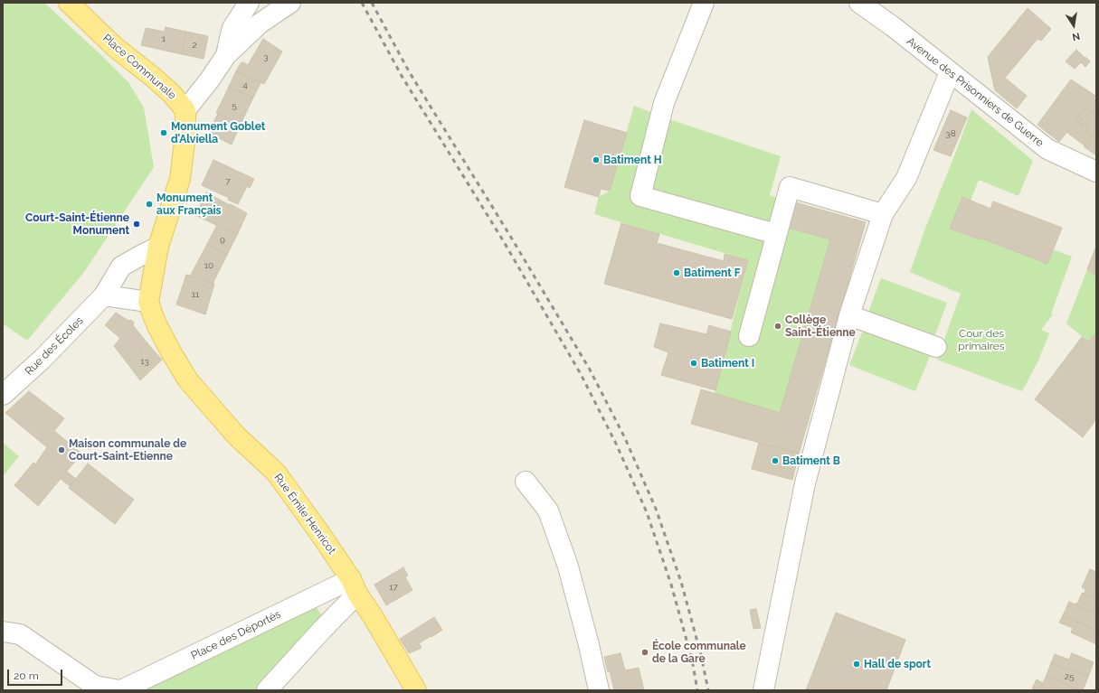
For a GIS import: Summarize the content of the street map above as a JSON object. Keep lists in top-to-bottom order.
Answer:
{
  "streets": {
    "main road": ["Place Communale", "Rue Émile Henricot"],
    "street": ["Avenue des Prisonniers de Guerre", "Rue des Écoles", "Place des Déportés"]
  },
  "crossings": [
    ["Rue Émile Henricot", "Place des Déportés"]
  ],
  "parks": ["Cour des primaires"],
  "places": [
    "Monument Goblet d’Alviella",
    "Batiment H",
    "Monument aux Français",
    "Court-Saint-Étienne Monument",
    "Batiment F",
    "Collège Saint-Étienne",
    "Batiment I",
    "Maison communale de Court-Saint-Etienne",
    "Batiment B",
    "École communale de la Gare",
    "Hall de sport"
  ],
  "house_numbers": [
    "1",
    "2",
    "3",
    "4",
    "5",
    "38",
    "7",
    "9",
    "10",
    "11",
    "13",
    "17",
    "25"
  ],
  "scale_bar": "20 m",
  "north": "bottom"
}
